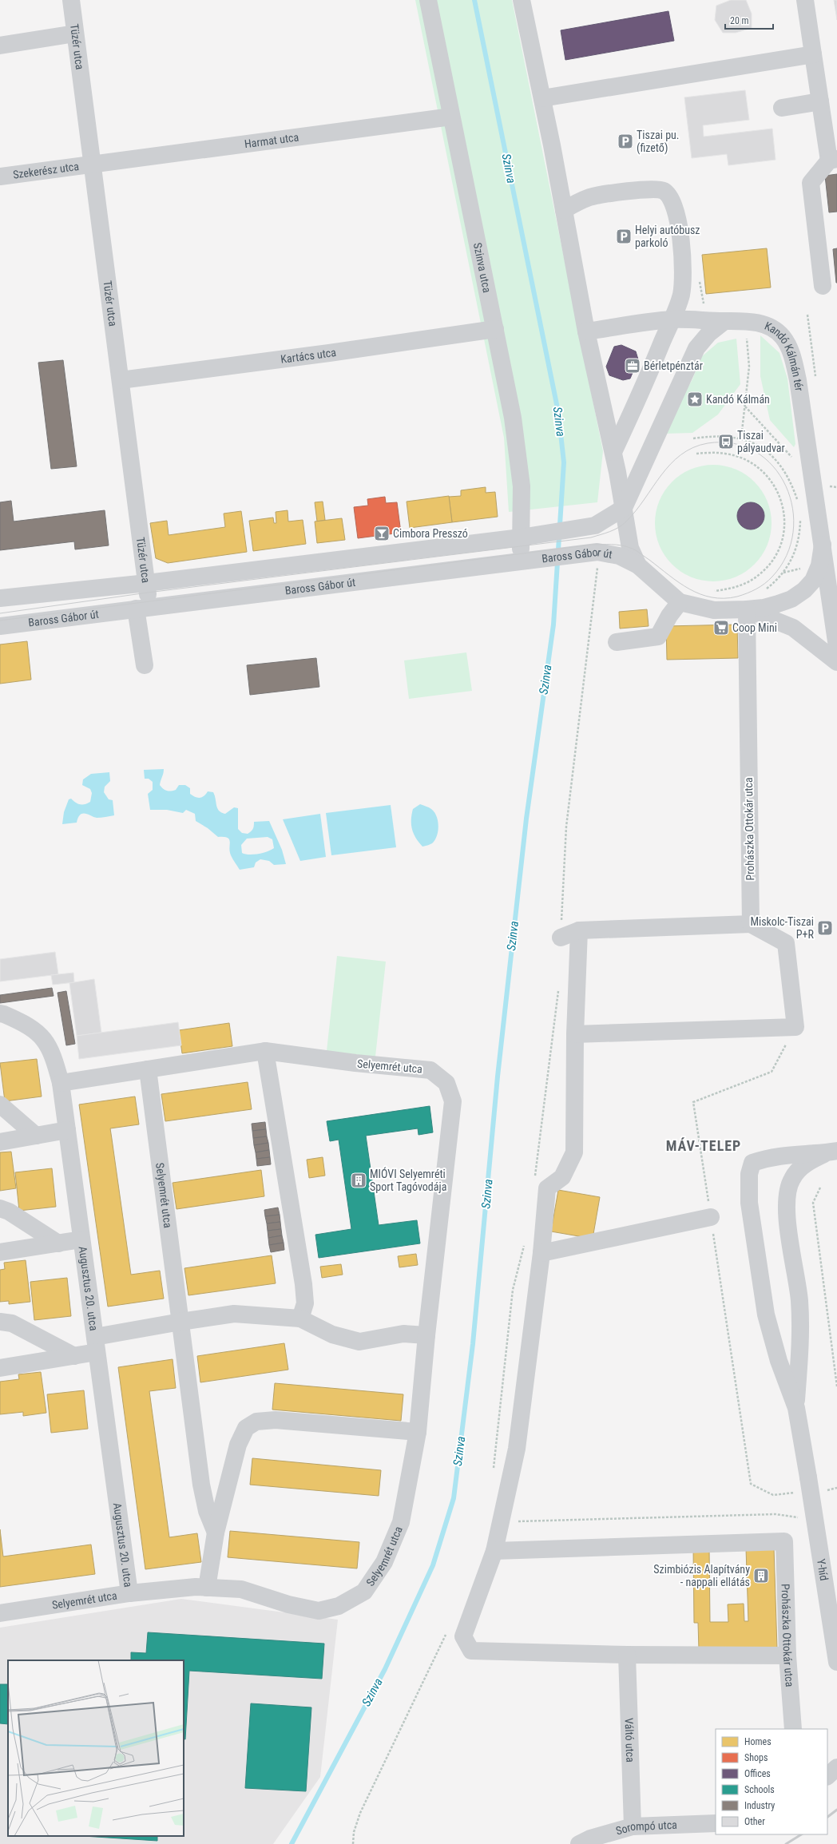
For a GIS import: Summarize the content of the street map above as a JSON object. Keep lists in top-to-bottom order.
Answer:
{
  "streets": {
    "street": [
      "Tüzér utca",
      "Harmat utca",
      "Szekerész utca",
      "Szinva utca",
      "Kartács utca",
      "Kandó Kálmán tér",
      "Baross Gábor út",
      "Prohászka Ottokár utca",
      "Selyemrét utca",
      "Augusztus 20. utca",
      "Y-híd",
      "Váltó utca",
      "Sorompó utca"
    ]
  },
  "crossings": [
    ["Tüzér utca", "Harmat utca"],
    ["Tüzér utca", "Szekerész utca"],
    ["Tüzér utca", "Kartács utca"],
    ["Tüzér utca", "Baross Gábor út"],
    ["Harmat utca", "Szekerész utca"],
    ["Harmat utca", "Szinva utca"],
    ["Szinva utca", "Kartács utca"],
    ["Szinva utca", "Baross Gábor út"],
    ["Selyemrét utca", "Augusztus 20. utca"],
    ["Váltó utca", "Sorompó utca"]
  ],
  "districts": ["MÁV-TELEP"],
  "water": ["Szinva"],
  "places": {
    "parking": ["Tiszai pu. (fizető)", "Helyi autóbusz parkoló", "Miskolc-Tiszai P+R"],
    "office": ["Bérletpénztár"],
    "place": ["Kandó Kálmán"],
    "bus stop": ["Tiszai pályaudvar"],
    "bar": ["Cimbora Presszó"],
    "supermarket": ["Coop Mini"],
    "building": ["MIÓVI Selyemréti Sport Tagóvodája", "Szimbiózis Alapítvány - nappali ellátás"]
  },
  "legend": [
    "Homes",
    "Shops",
    "Offices",
    "Schools",
    "Industry",
    "Other"
  ],
  "scale_bar": "20 m"
}
